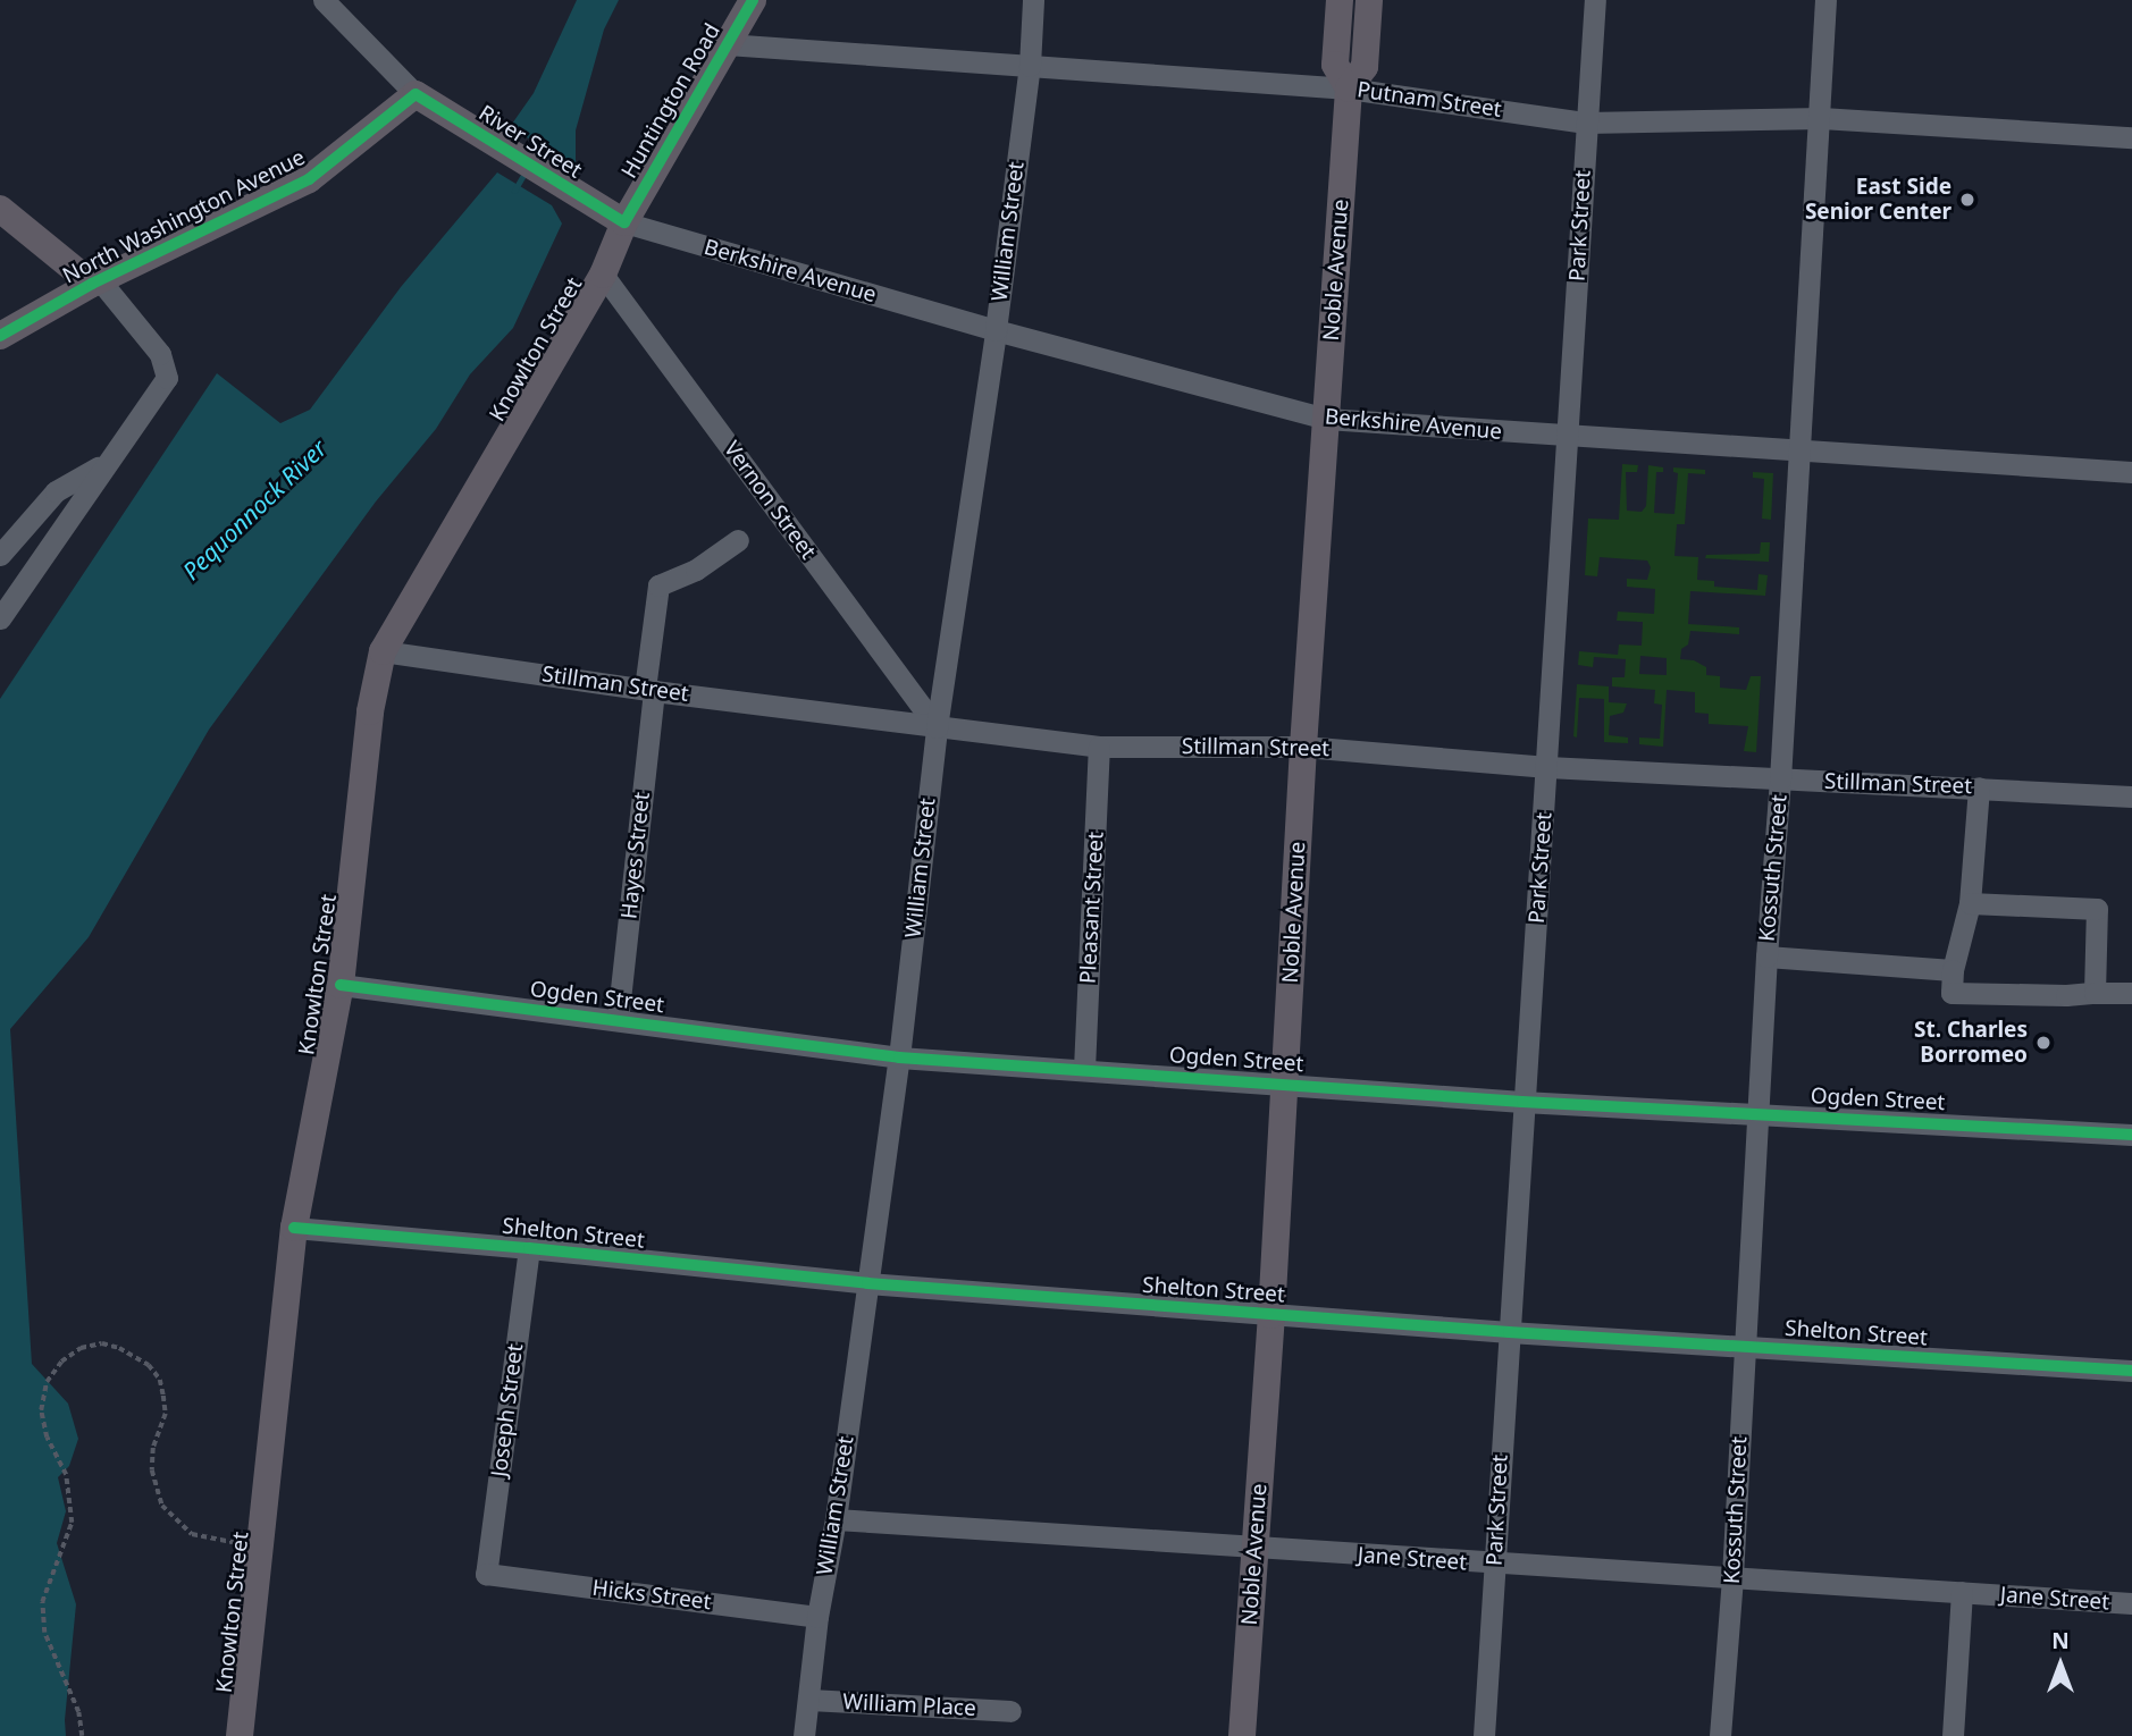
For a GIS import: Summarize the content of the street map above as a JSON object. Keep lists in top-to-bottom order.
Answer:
{
  "streets": {
    "main road": [
      "Huntington Road",
      "River Street",
      "North Washington Avenue",
      "Noble Avenue",
      "Knowlton Street"
    ],
    "street": [
      "Putnam Street",
      "Park Street",
      "William Street",
      "Berkshire Avenue",
      "Vernon Street",
      "Stillman Street",
      "Hayes Street",
      "Kossuth Street",
      "Pleasant Street",
      "Ogden Street",
      "Shelton Street",
      "Joseph Street",
      "Jane Street",
      "Hicks Street",
      "William Place"
    ]
  },
  "crossings": [
    ["Putnam Street", "Huntington Road"],
    ["Putnam Street", "Park Street"],
    ["Putnam Street", "William Street"],
    ["Putnam Street", "Noble Avenue"],
    ["Putnam Street", "Kossuth Street"],
    ["Huntington Road", "River Street"],
    ["Huntington Road", "Berkshire Avenue"],
    ["Huntington Road", "Knowlton Street"],
    ["Huntington Road", "Vernon Street"],
    ["River Street", "North Washington Avenue"],
    ["River Street", "Berkshire Avenue"],
    ["Park Street", "Berkshire Avenue"],
    ["Park Street", "Stillman Street"],
    ["Park Street", "Ogden Street"],
    ["Park Street", "Shelton Street"],
    ["Park Street", "Jane Street"],
    ["William Street", "Berkshire Avenue"],
    ["William Street", "Vernon Street"],
    ["William Street", "Stillman Street"],
    ["William Street", "Ogden Street"],
    ["William Street", "Shelton Street"],
    ["William Street", "Jane Street"],
    ["William Street", "Hicks Street"],
    ["William Street", "William Place"],
    ["Noble Avenue", "Berkshire Avenue"],
    ["Noble Avenue", "Stillman Street"],
    ["Noble Avenue", "Ogden Street"],
    ["Noble Avenue", "Shelton Street"],
    ["Noble Avenue", "Jane Street"],
    ["Berkshire Avenue", "Kossuth Street"],
    ["Knowlton Street", "Vernon Street"],
    ["Knowlton Street", "Stillman Street"],
    ["Knowlton Street", "Ogden Street"],
    ["Knowlton Street", "Shelton Street"],
    ["Vernon Street", "Stillman Street"],
    ["Stillman Street", "Hayes Street"],
    ["Stillman Street", "Kossuth Street"],
    ["Stillman Street", "Pleasant Street"],
    ["Hayes Street", "Ogden Street"],
    ["Kossuth Street", "Ogden Street"],
    ["Kossuth Street", "Shelton Street"],
    ["Kossuth Street", "Jane Street"],
    ["Pleasant Street", "Ogden Street"],
    ["Shelton Street", "Joseph Street"],
    ["Joseph Street", "Hicks Street"]
  ],
  "water": ["Pequonnock River"],
  "places": ["East Side Senior Center", "St. Charles Borromeo"],
  "north": "top"
}
